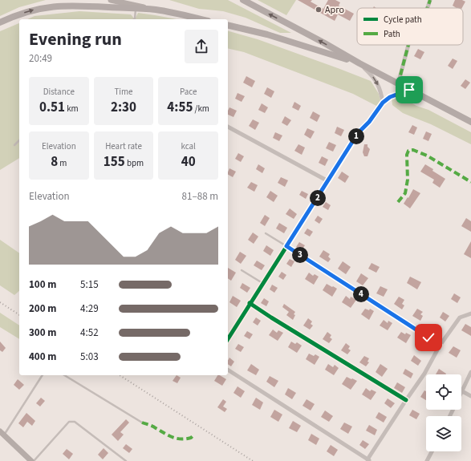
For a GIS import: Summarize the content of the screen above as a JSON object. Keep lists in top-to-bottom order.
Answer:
{
  "places": ["Арго"],
  "legend": ["Cycle path", "Path"],
  "page": {
    "heading": ["Evening run", "20:49"],
    "stats": [
      ["Distance", "0.51 km"],
      ["Time", "2:30"],
      ["Pace", "4:55 /km"],
      ["Elevation", "8 m"],
      ["Heart rate", "155 bpm"],
      ["kcal", "40"]
    ],
    "pins": [
      "1",
      "2",
      "3",
      "4"
    ],
    "chart": ["Elevation", "81–88 m"],
    "list": [
      {
        "name": "100 m",
        "note": "5:15"
      },
      {
        "name": "200 m",
        "note": "4:29"
      },
      {
        "name": "300 m",
        "note": "4:52"
      },
      {
        "name": "400 m",
        "note": "5:03"
      }
    ]
  }
}
